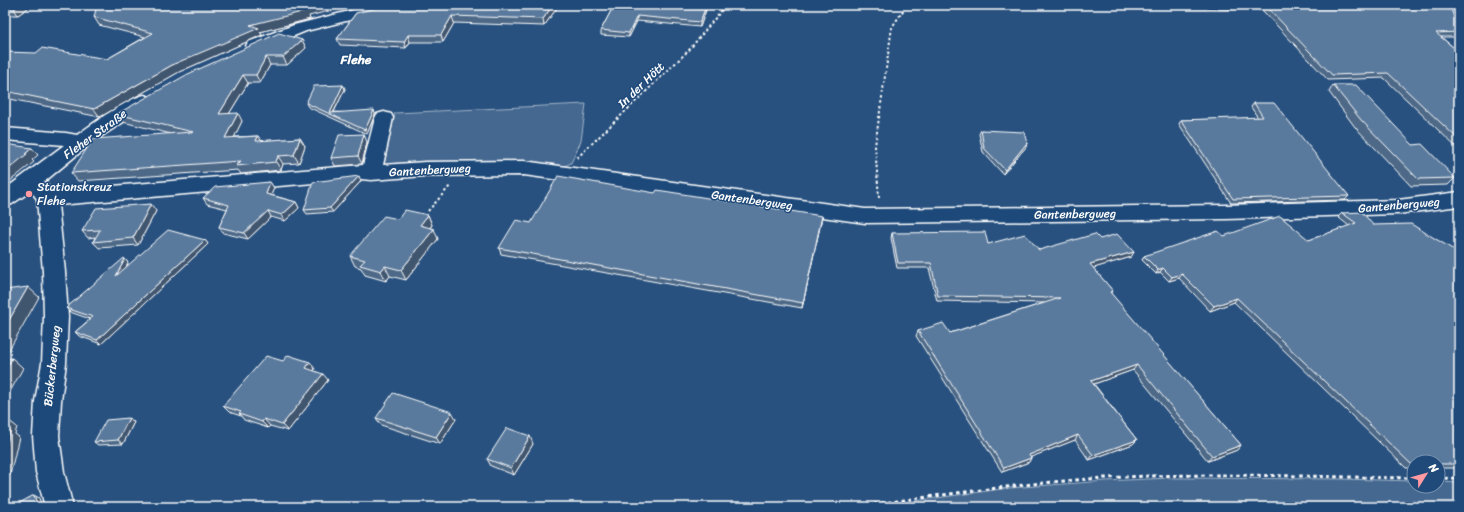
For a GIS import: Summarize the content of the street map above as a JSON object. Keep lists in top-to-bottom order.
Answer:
{
  "streets": {
    "street": ["Fleher Straße", "Gantenbergweg", "Bückerbergweg"],
    "path": ["In der Hött"]
  },
  "crossings": [
    ["In der Hött", "Gantenbergweg"],
    ["Fleher Straße", "Gantenbergweg"],
    ["Fleher Straße", "Bückerbergweg"],
    ["Gantenbergweg", "Bückerbergweg"]
  ],
  "districts": ["Flehe"],
  "places": ["Stationskreuz Flehe"],
  "north": "top right"
}
